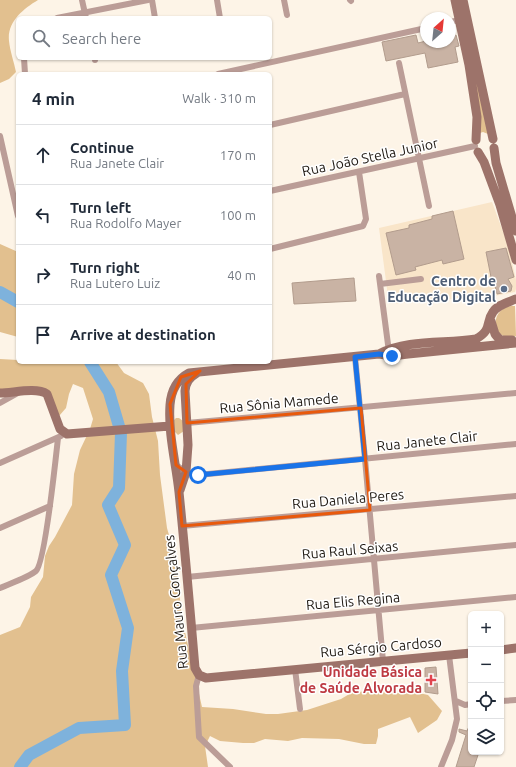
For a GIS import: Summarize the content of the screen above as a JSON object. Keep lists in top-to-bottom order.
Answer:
{
  "streets": {
    "street": [
      "Rua João Stella Junior",
      "Rua Sônia Mamede",
      "Rua Janete Clair",
      "Rua Daniela Peres",
      "Rua Raul Seixas",
      "Rua Elis Regina",
      "Rua Mauro Gonçalves",
      "Rua Sérgio Cardoso"
    ]
  },
  "crossings": [
    ["Rua Sônia Mamede", "Rua Mauro Gonçalves"],
    ["Rua Janete Clair", "Rua Mauro Gonçalves"],
    ["Rua Daniela Peres", "Rua Mauro Gonçalves"],
    ["Rua Raul Seixas", "Rua Mauro Gonçalves"],
    ["Rua Elis Regina", "Rua Mauro Gonçalves"],
    ["Rua Mauro Gonçalves", "Rua Sérgio Cardoso"]
  ],
  "places": {
    "other": ["Centro de Educação Digital"],
    "health": ["Unidade Básica de Saúde Alvorada"]
  },
  "north": "top right",
  "page": {
    "search": "Search here",
    "heading": ["4 min", "Walk · 310 m"],
    "list": [
      ["Continue", "Rua Janete Clair", "170 m"],
      ["Turn left", "Rua Rodolfo Mayer", "100 m"],
      ["Turn right", "Rua Lutero Luiz", "40 m"],
      "Arrive at destination"
    ],
    "map_buttons": ["+", "−"]
  }
}
